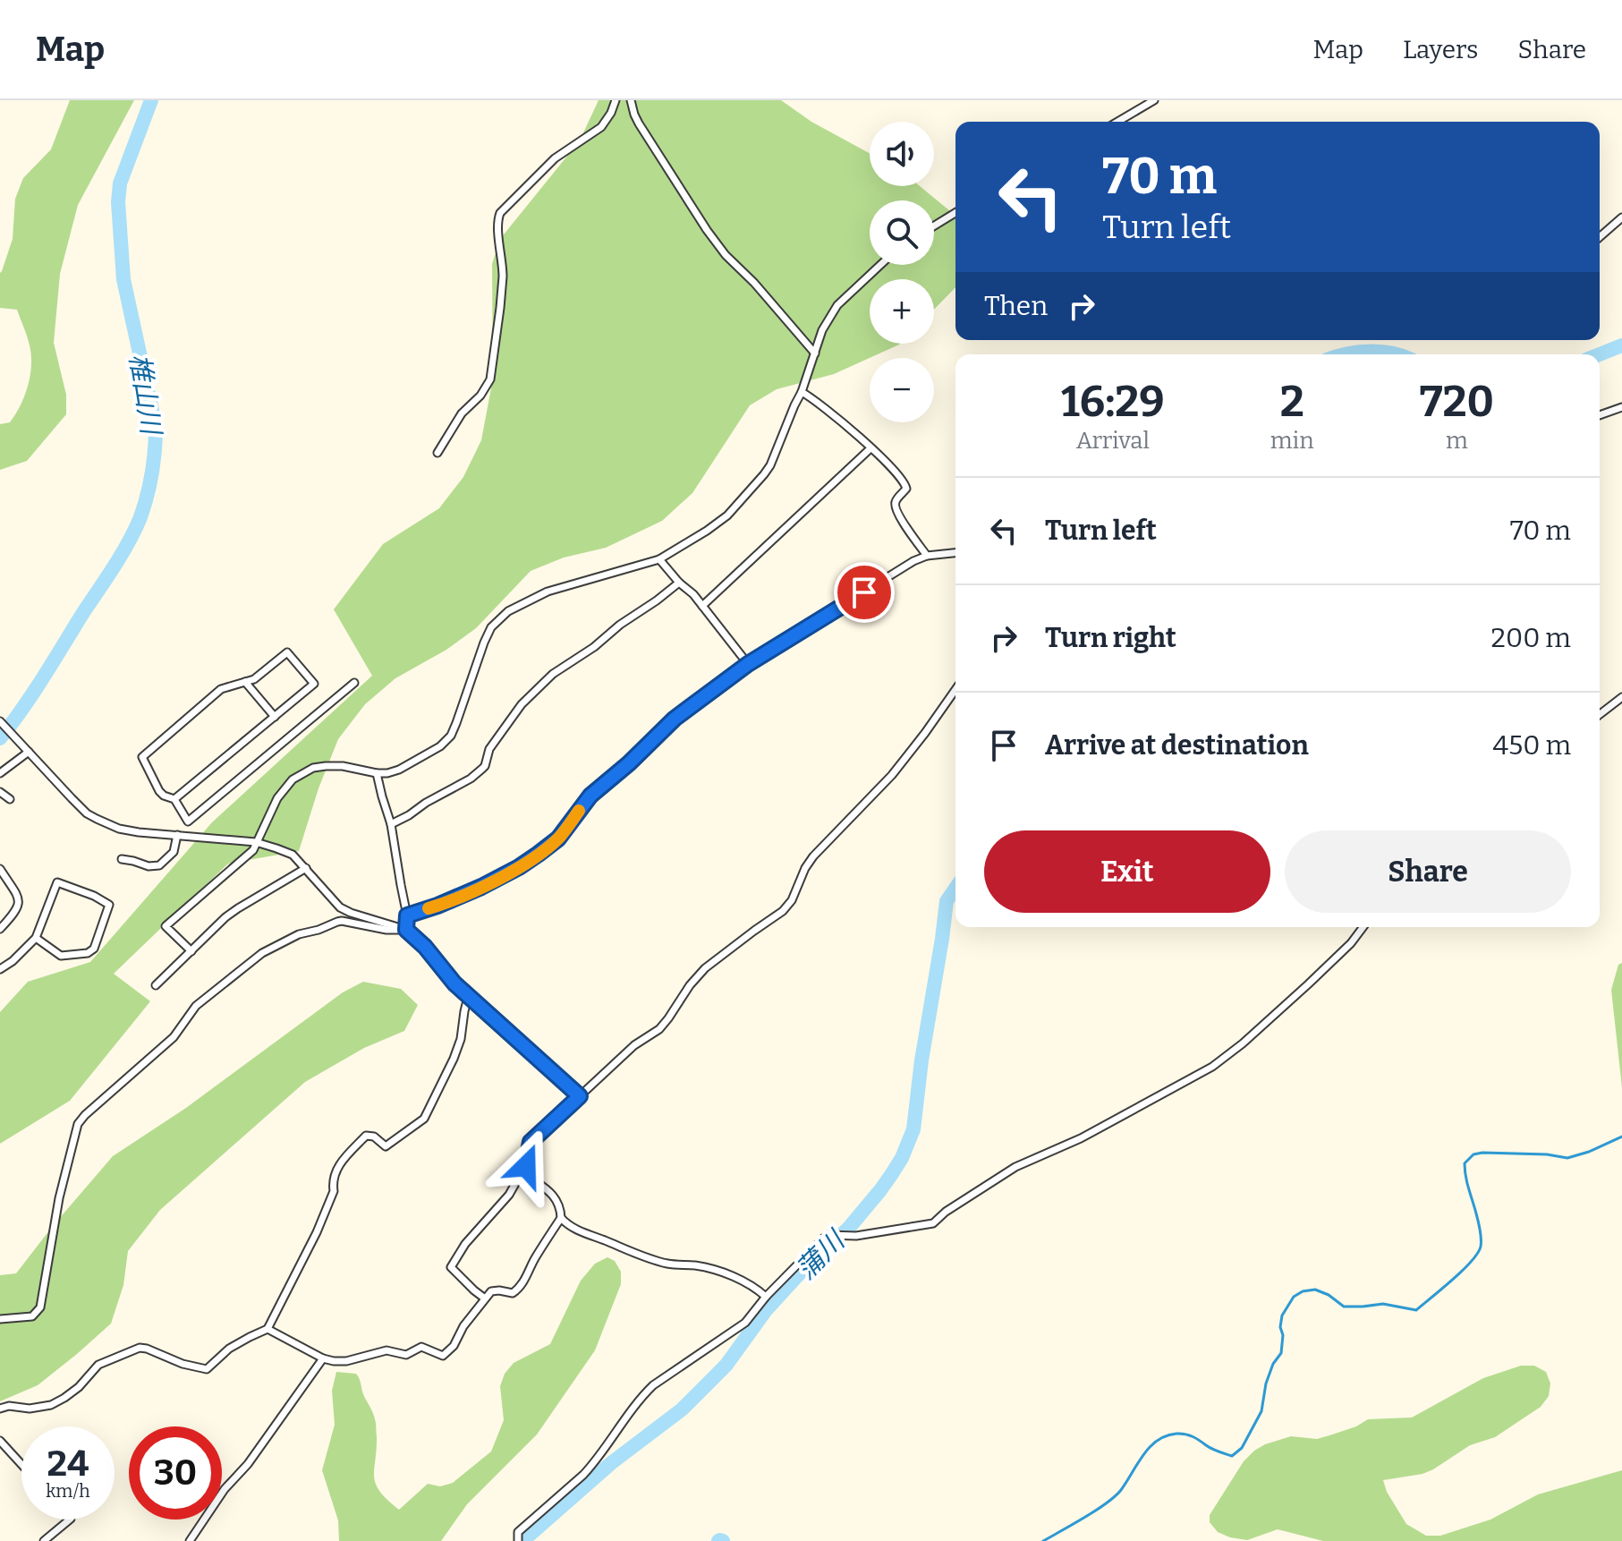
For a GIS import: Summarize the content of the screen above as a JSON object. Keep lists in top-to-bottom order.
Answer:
{
  "water": ["椎山川", "蒲川"],
  "page": {
    "header": "Map",
    "nav": ["Map", "Layers", "Share"],
    "map_buttons": ["+", "−"],
    "turn": ["70 m", "Turn left"],
    "then": "Then",
    "eta": [
      "16:29",
      "Arrival",
      "2",
      "min",
      "720",
      "m"
    ],
    "list": [
      {
        "name": "Turn left",
        "value": "70 m"
      },
      {
        "name": "Turn right",
        "value": "200 m"
      },
      {
        "name": "Arrive at destination",
        "value": "450 m"
      }
    ],
    "buttons": ["Exit", "Share"],
    "speed": "24 km/h",
    "limit": "30"
  }
}
